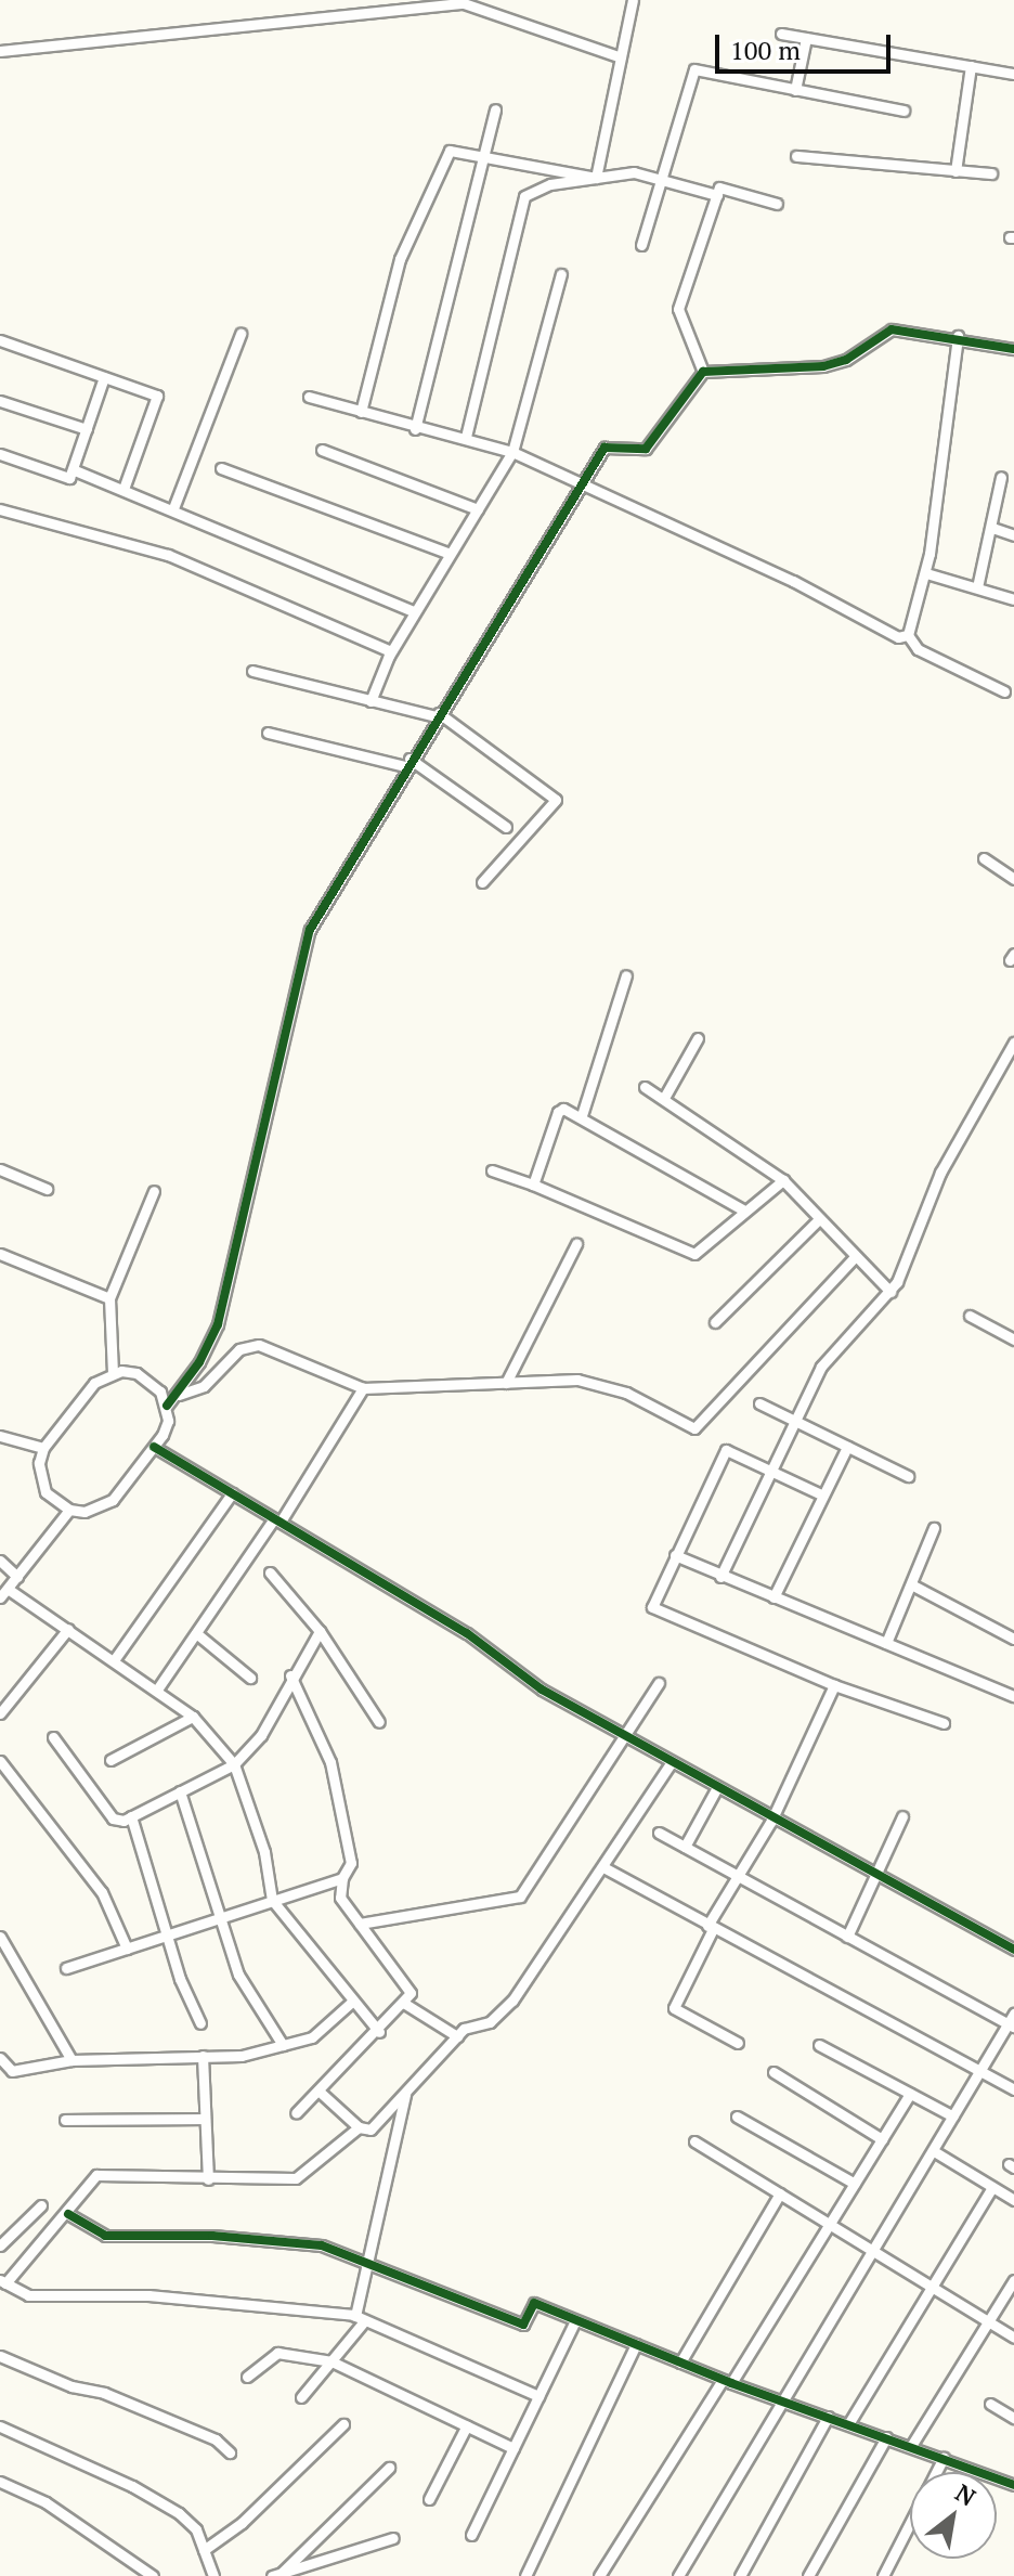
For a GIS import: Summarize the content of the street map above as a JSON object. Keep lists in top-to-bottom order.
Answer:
{
  "scale_bar": "100 m",
  "north": "top right"
}
